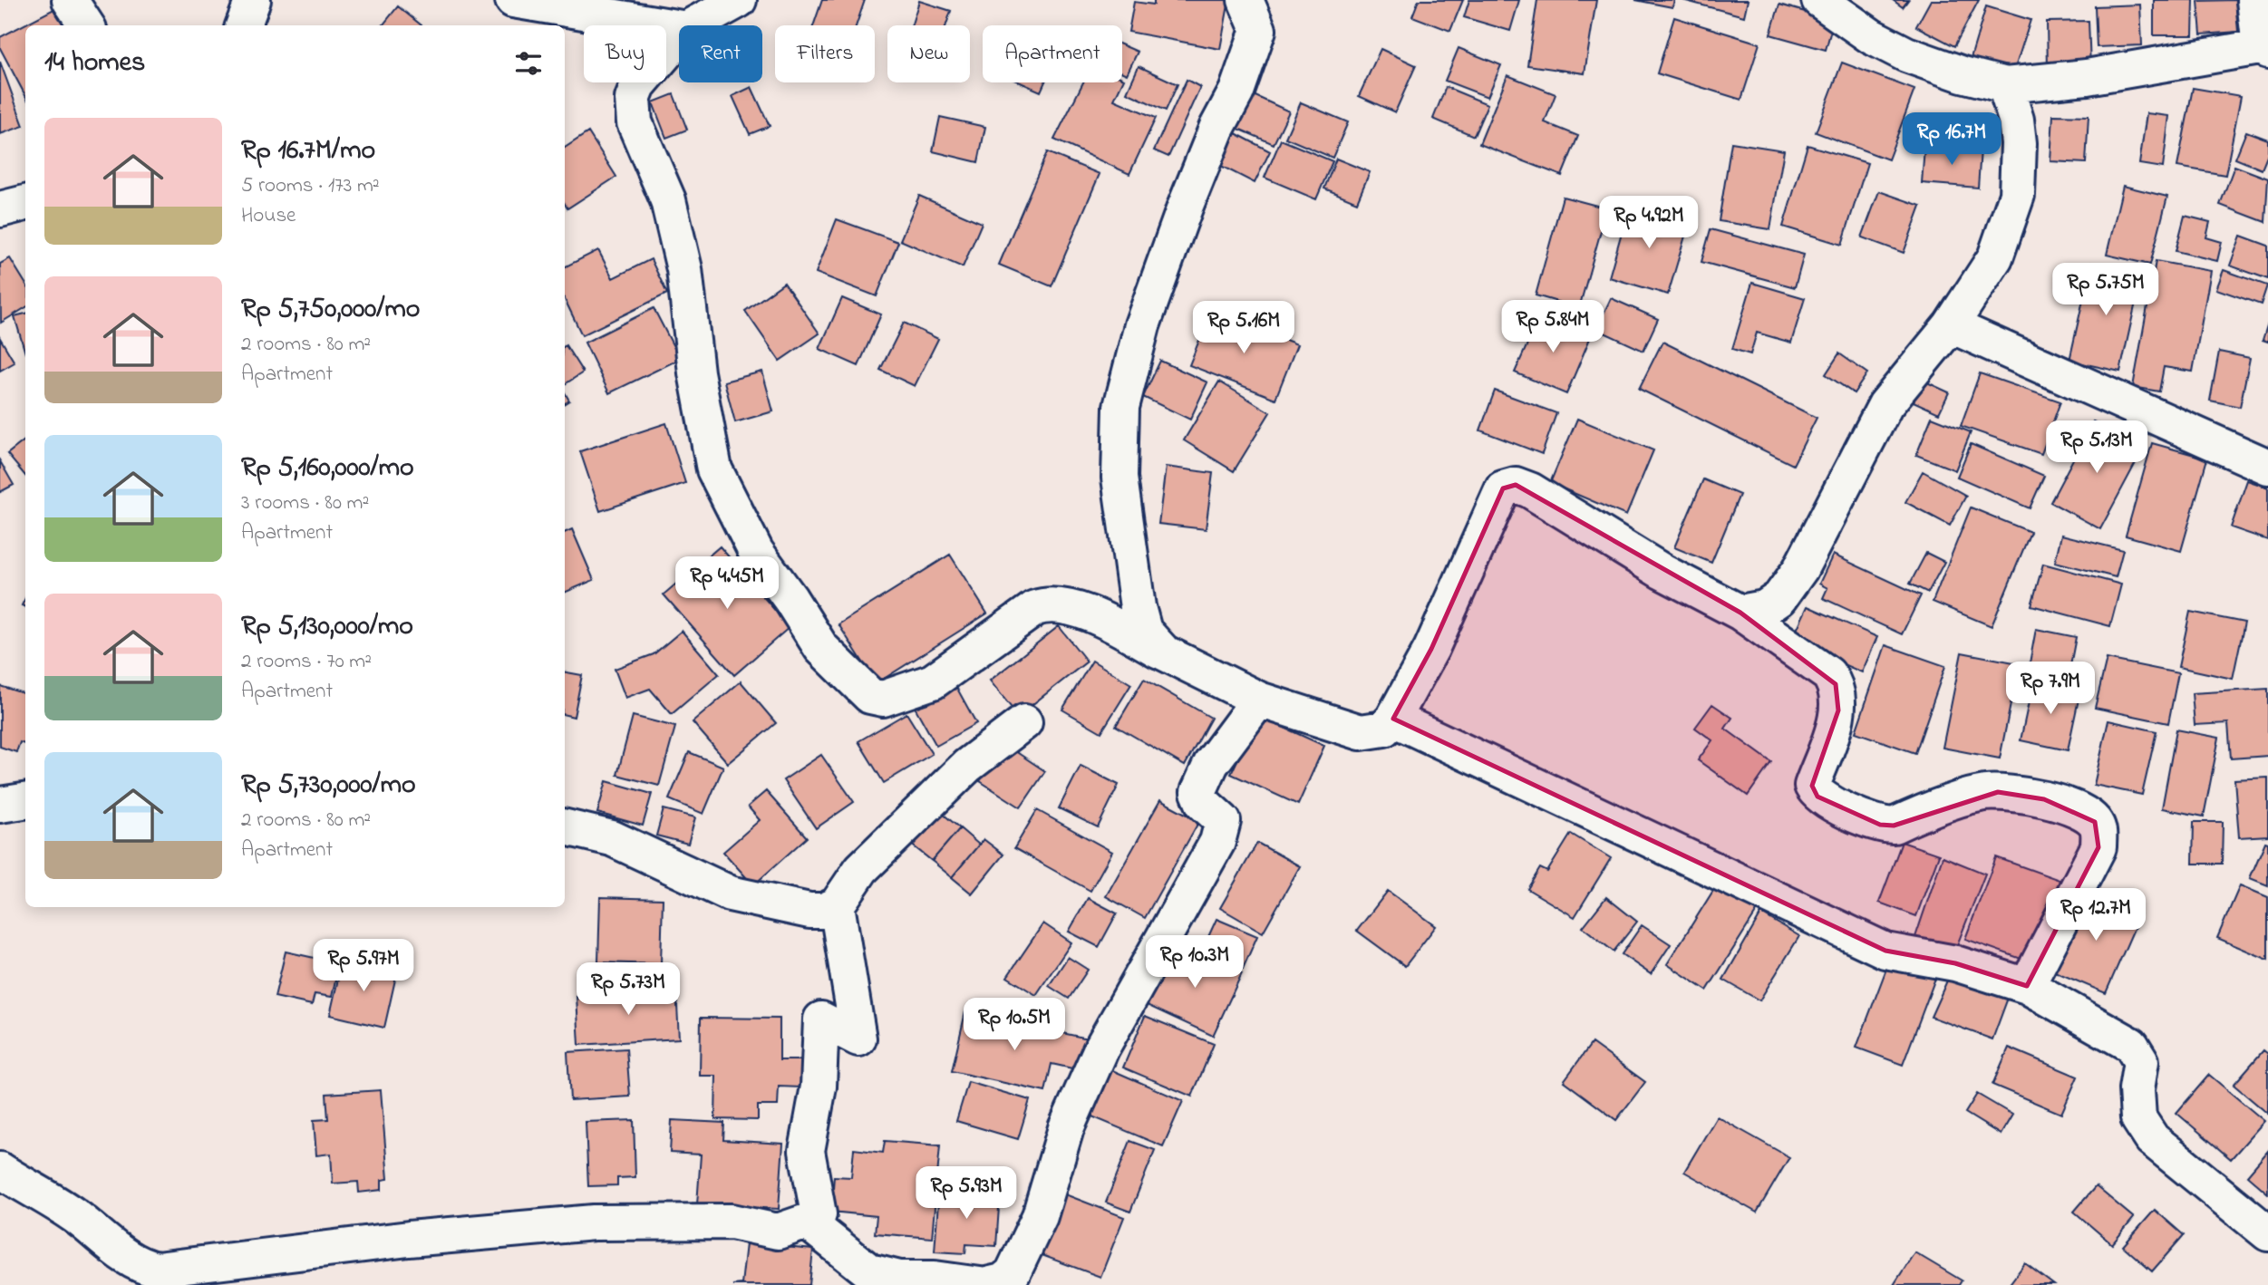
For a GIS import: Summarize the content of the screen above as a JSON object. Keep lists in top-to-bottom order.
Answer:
{
  "page": {
    "chip": [
      "Buy",
      "Rent",
      "Filters",
      "New",
      "Apartment"
    ],
    "heading": "14 homes",
    "list": [
      {
        "name": "Rp 16.7M/mo",
        "note": "5 rooms · 173 m² · House"
      },
      {
        "name": "Rp 5,750,000/mo",
        "note": "2 rooms · 80 m² · Apartment"
      },
      {
        "name": "Rp 5,160,000/mo",
        "note": "3 rooms · 80 m² · Apartment"
      },
      {
        "name": "Rp 5,130,000/mo",
        "note": "2 rooms · 70 m² · Apartment"
      },
      {
        "name": "Rp 5,730,000/mo",
        "note": "2 rooms · 80 m² · Apartment"
      }
    ],
    "price": [
      "Rp 16.7M",
      "Rp 4.92M",
      "Rp 5.75M",
      "Rp 5.84M",
      "Rp 5.16M",
      "Rp 5.13M",
      "Rp 4.45M",
      "Rp 7.9M",
      "Rp 12.7M",
      "Rp 10.3M",
      "Rp 5.97M",
      "Rp 5.73M",
      "Rp 10.5M",
      "Rp 5.93M"
    ]
  }
}
